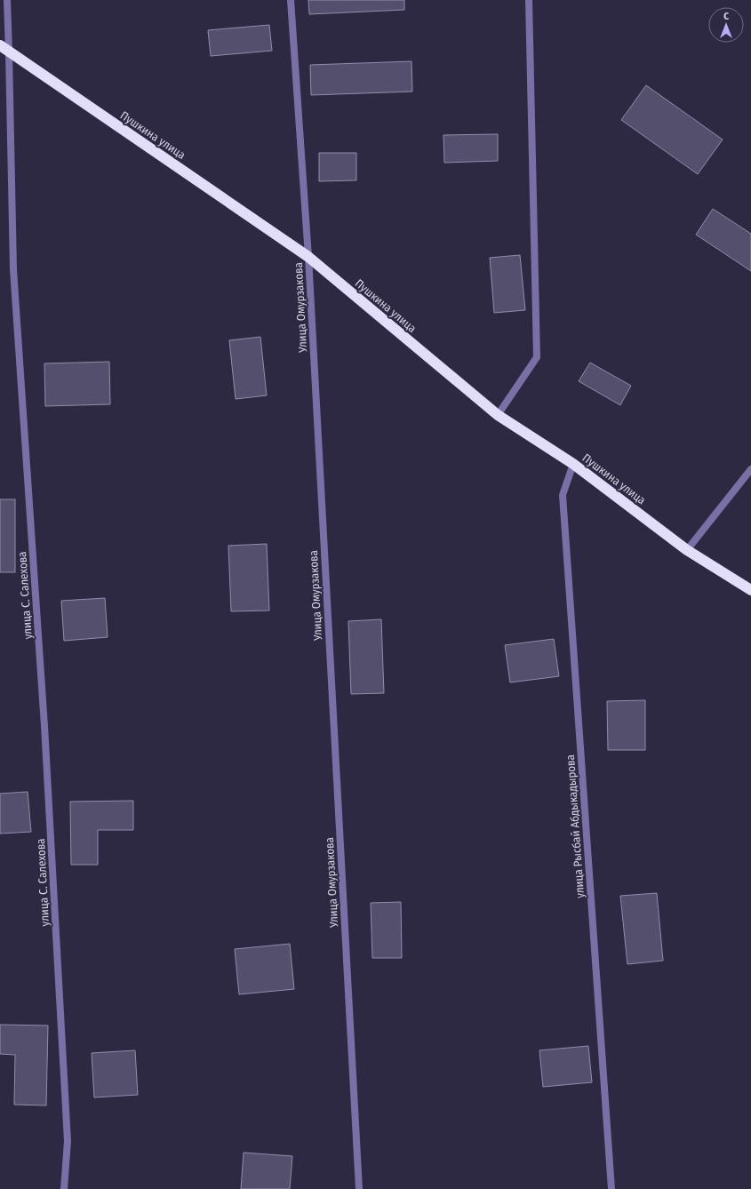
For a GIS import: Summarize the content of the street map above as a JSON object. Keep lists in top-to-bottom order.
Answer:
{
  "streets": {
    "highway": ["Пушкина улица"],
    "street": ["Улица Омурзакова", "улица С. Салехова", "улица Рысбай Абдыкадырова"]
  },
  "crossings": [
    ["Пушкина улица", "Улица Омурзакова"],
    ["Пушкина улица", "улица С. Салехова"],
    ["Пушкина улица", "улица Рысбай Абдыкадырова"]
  ],
  "north": "top"
}
